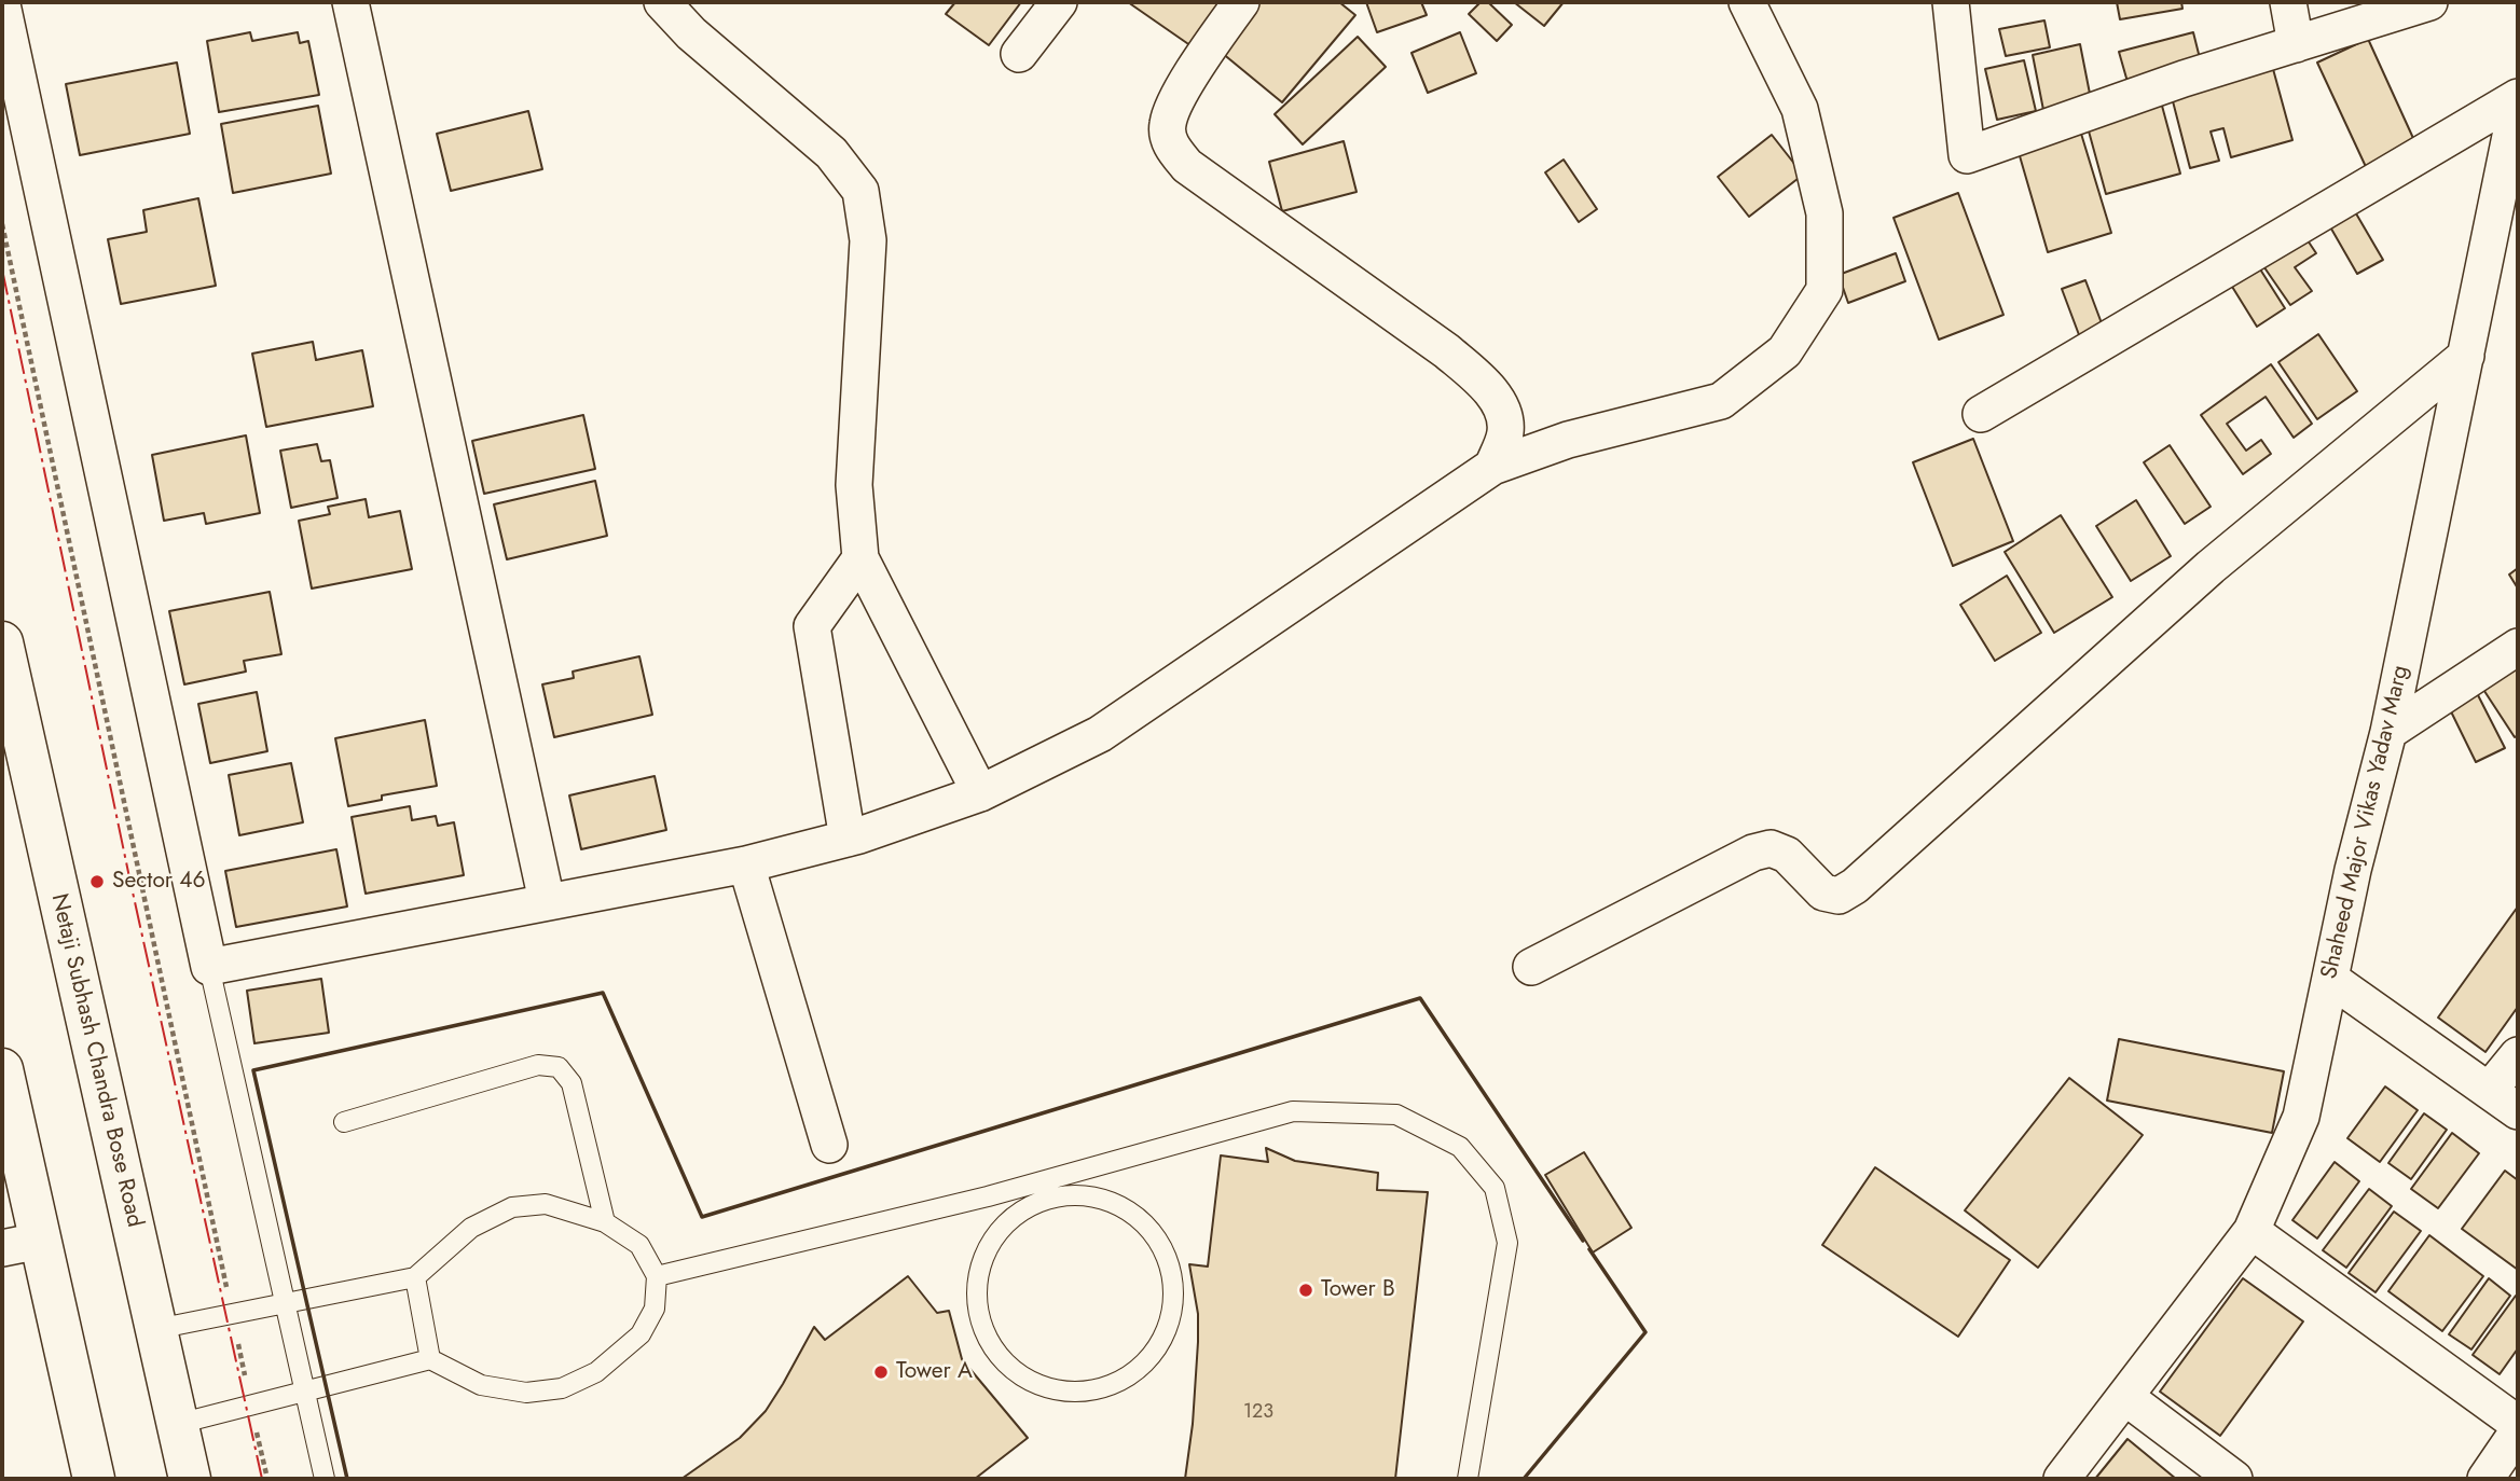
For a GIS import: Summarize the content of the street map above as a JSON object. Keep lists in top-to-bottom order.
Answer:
{
  "streets": {
    "main road": ["Netaji Subhash Chandra Bose Road"],
    "street": ["Shaheed Major Vikas Yadav Marg"]
  },
  "places": ["Sector 46", "Tower B", "Tower A"],
  "house_numbers": ["123"]
}
